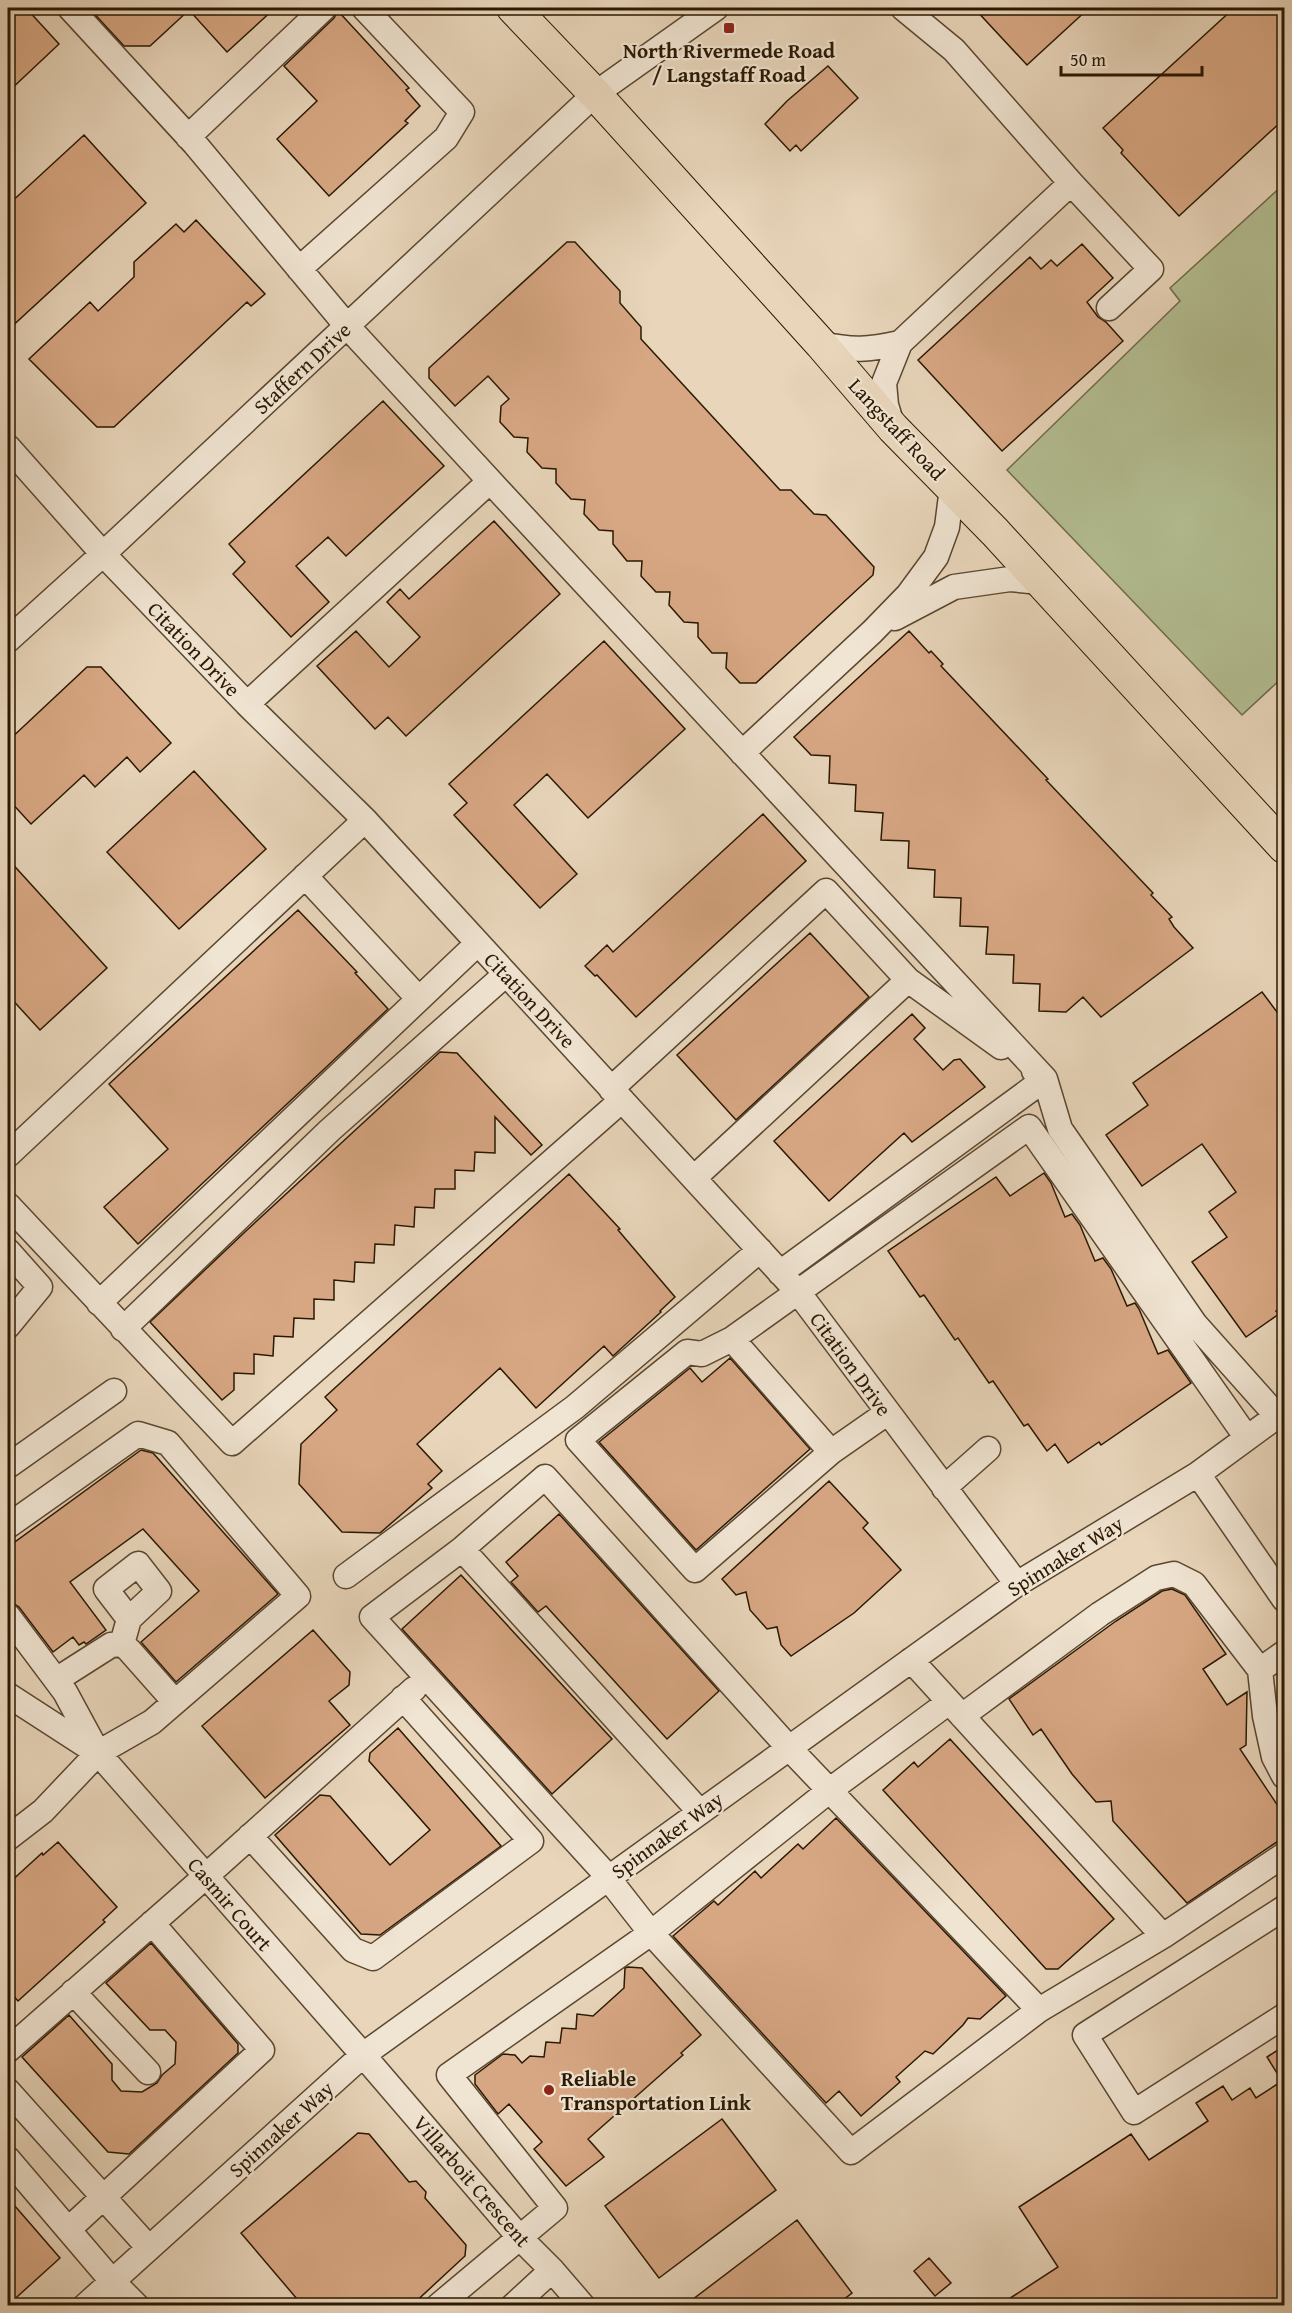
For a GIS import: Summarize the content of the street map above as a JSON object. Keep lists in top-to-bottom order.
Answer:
{
  "streets": {
    "main road": ["Langstaff Road"],
    "street": [
      "Staffern Drive",
      "Citation Drive",
      "Spinnaker Way",
      "Casmir Court",
      "Villarboit Crescent"
    ]
  },
  "crossings": [
    ["Staffern Drive", "Langstaff Road"],
    ["Staffern Drive", "Citation Drive"],
    ["Citation Drive", "Spinnaker Way"],
    ["Spinnaker Way", "Casmir Court"],
    ["Spinnaker Way", "Villarboit Crescent"],
    ["Casmir Court", "Villarboit Crescent"]
  ],
  "places": {
    "transit": ["North Rivermede Road / Langstaff Road"],
    "other": ["Reliable Transportation Link"]
  },
  "scale_bar": "50 m"
}
